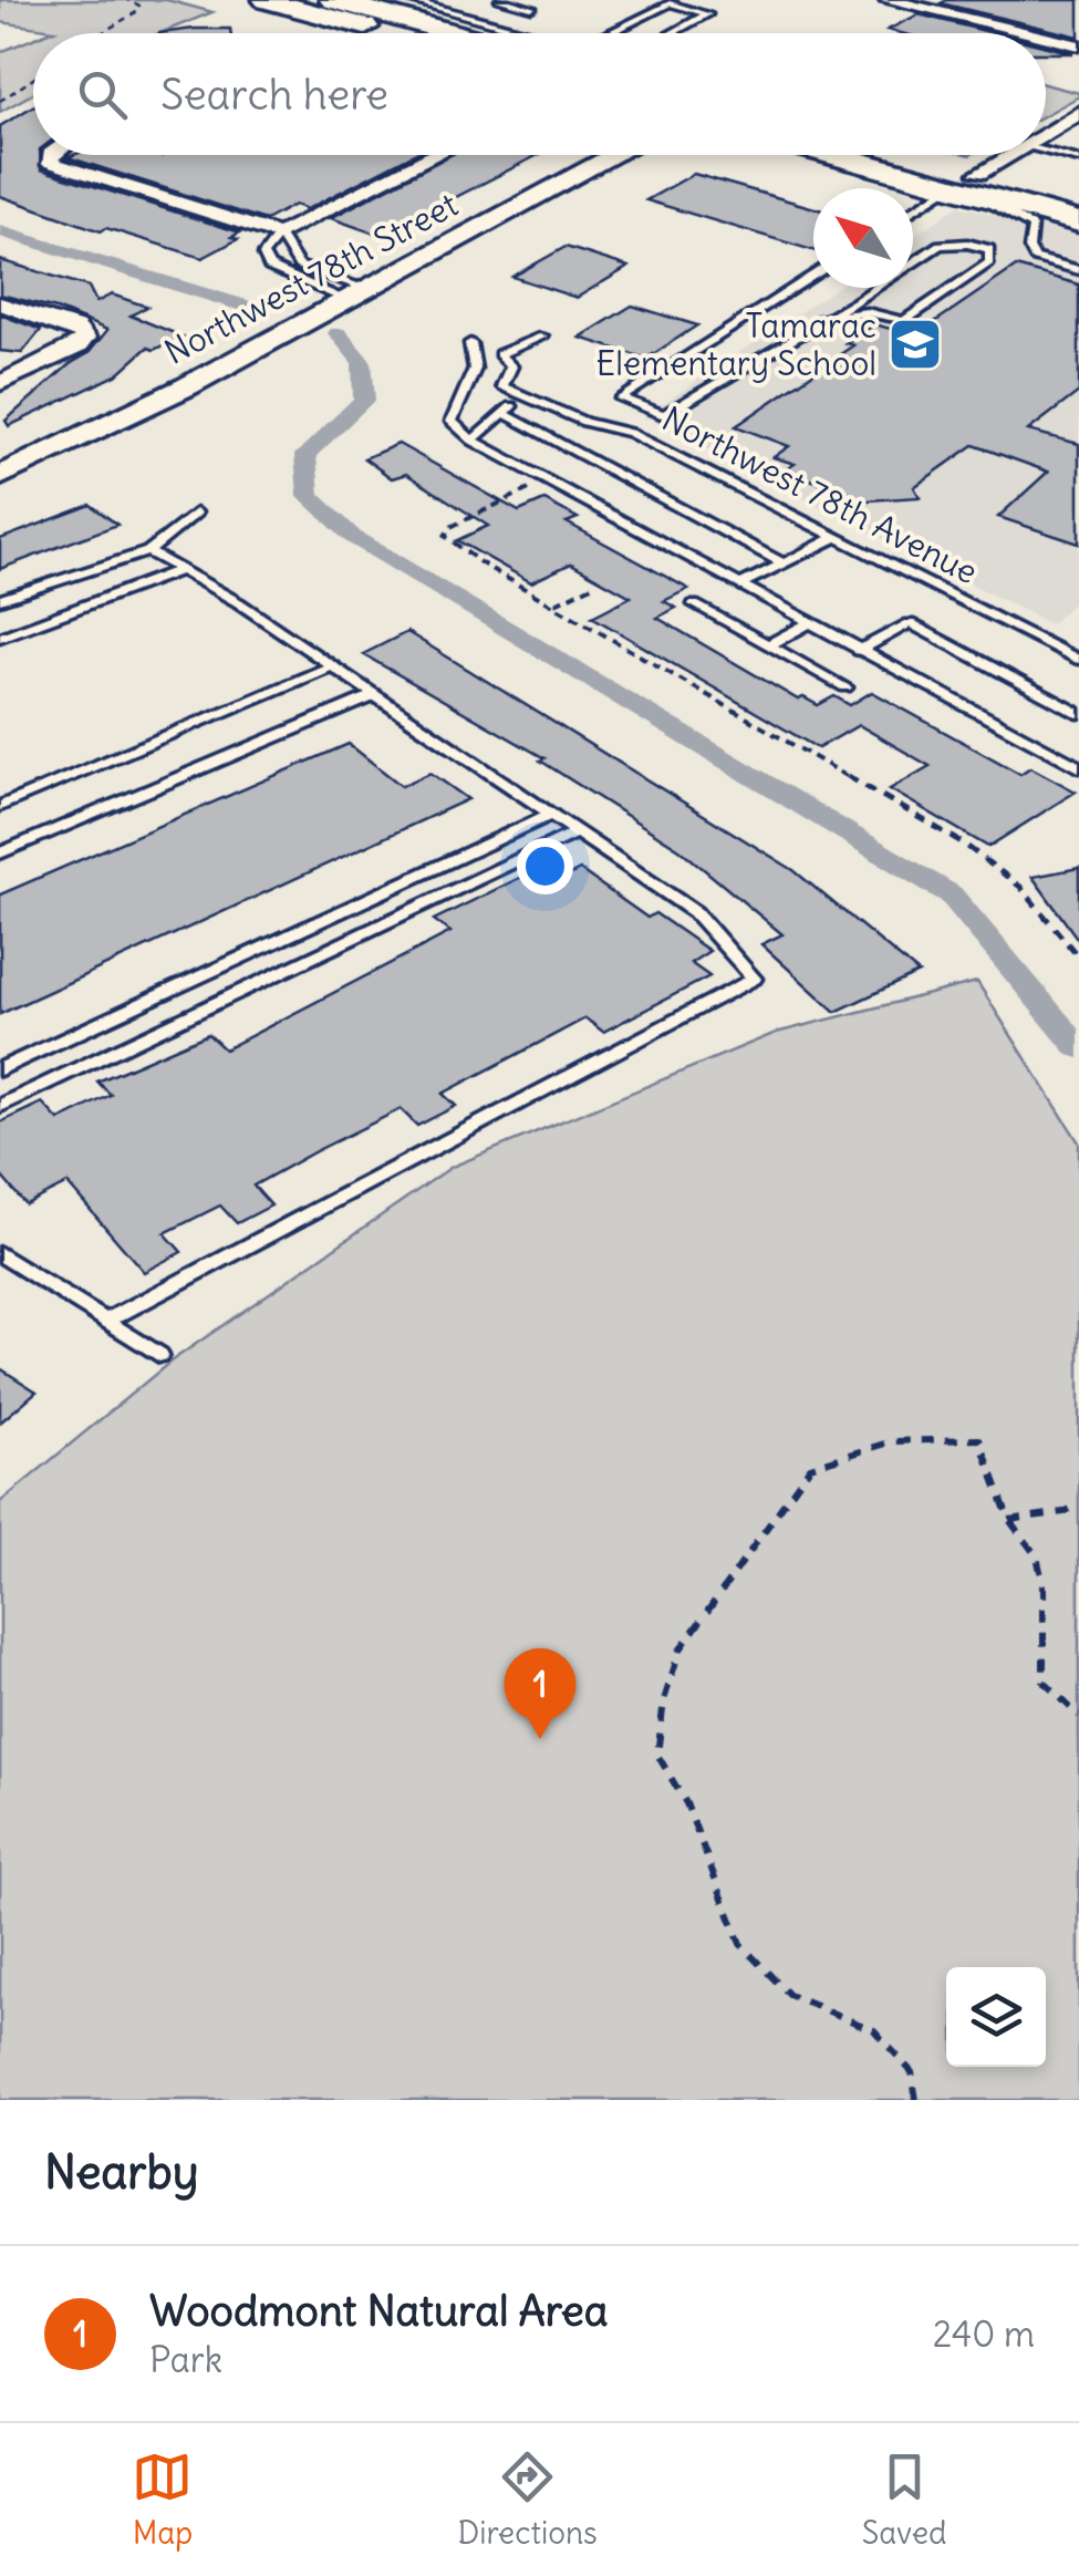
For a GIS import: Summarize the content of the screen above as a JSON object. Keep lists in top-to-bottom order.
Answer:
{
  "streets": {
    "street": ["Northwest 78th Street"],
    "lane": ["Northwest 78th Avenue"]
  },
  "places": {
    "school or university": ["Tamarac Elementary School"]
  },
  "north": "top left",
  "page": {
    "search": "Search here",
    "pins": "1",
    "heading": "Nearby",
    "list": [
      {
        "mark": "1",
        "name": "Woodmont Natural Area",
        "note": "Park",
        "value": "240 m"
      }
    ],
    "nav": ["Map", "Directions", "Saved"]
  }
}
